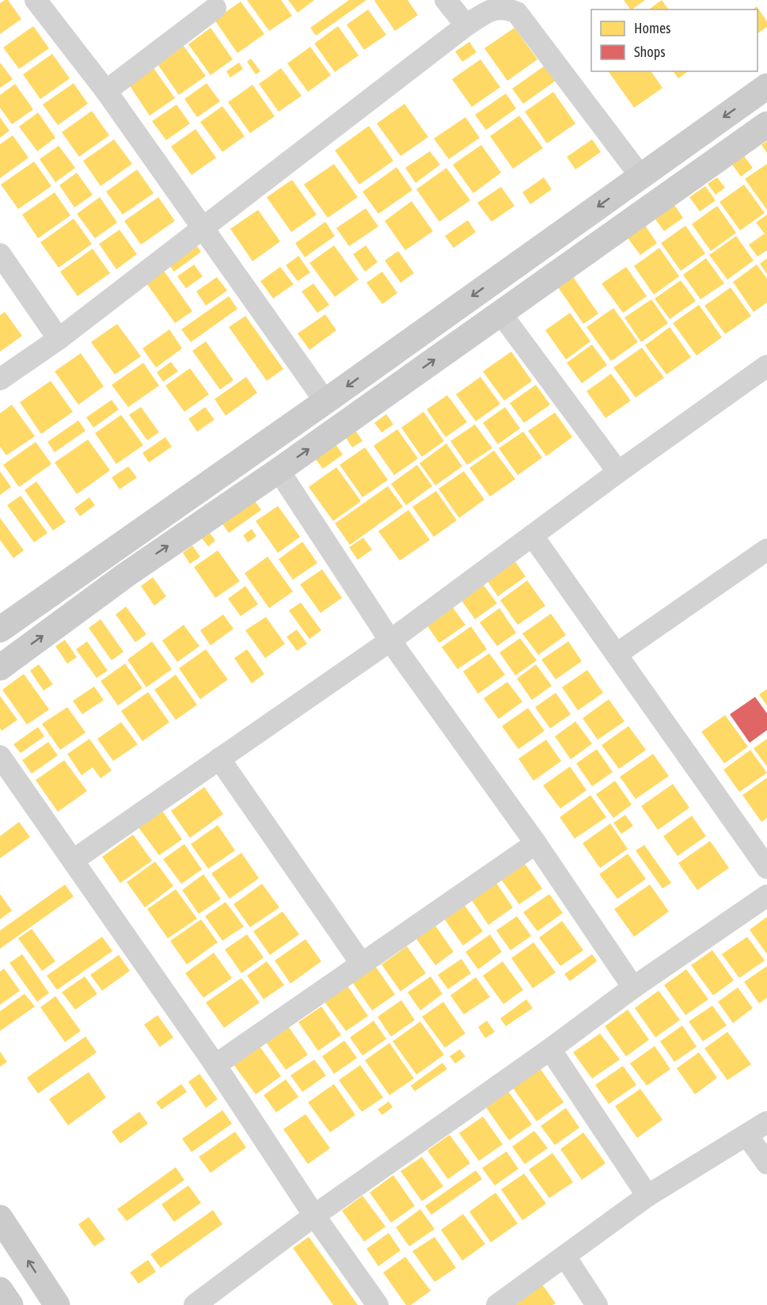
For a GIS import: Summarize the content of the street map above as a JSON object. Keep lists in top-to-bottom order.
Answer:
{
  "legend": ["Homes", "Shops"]
}
